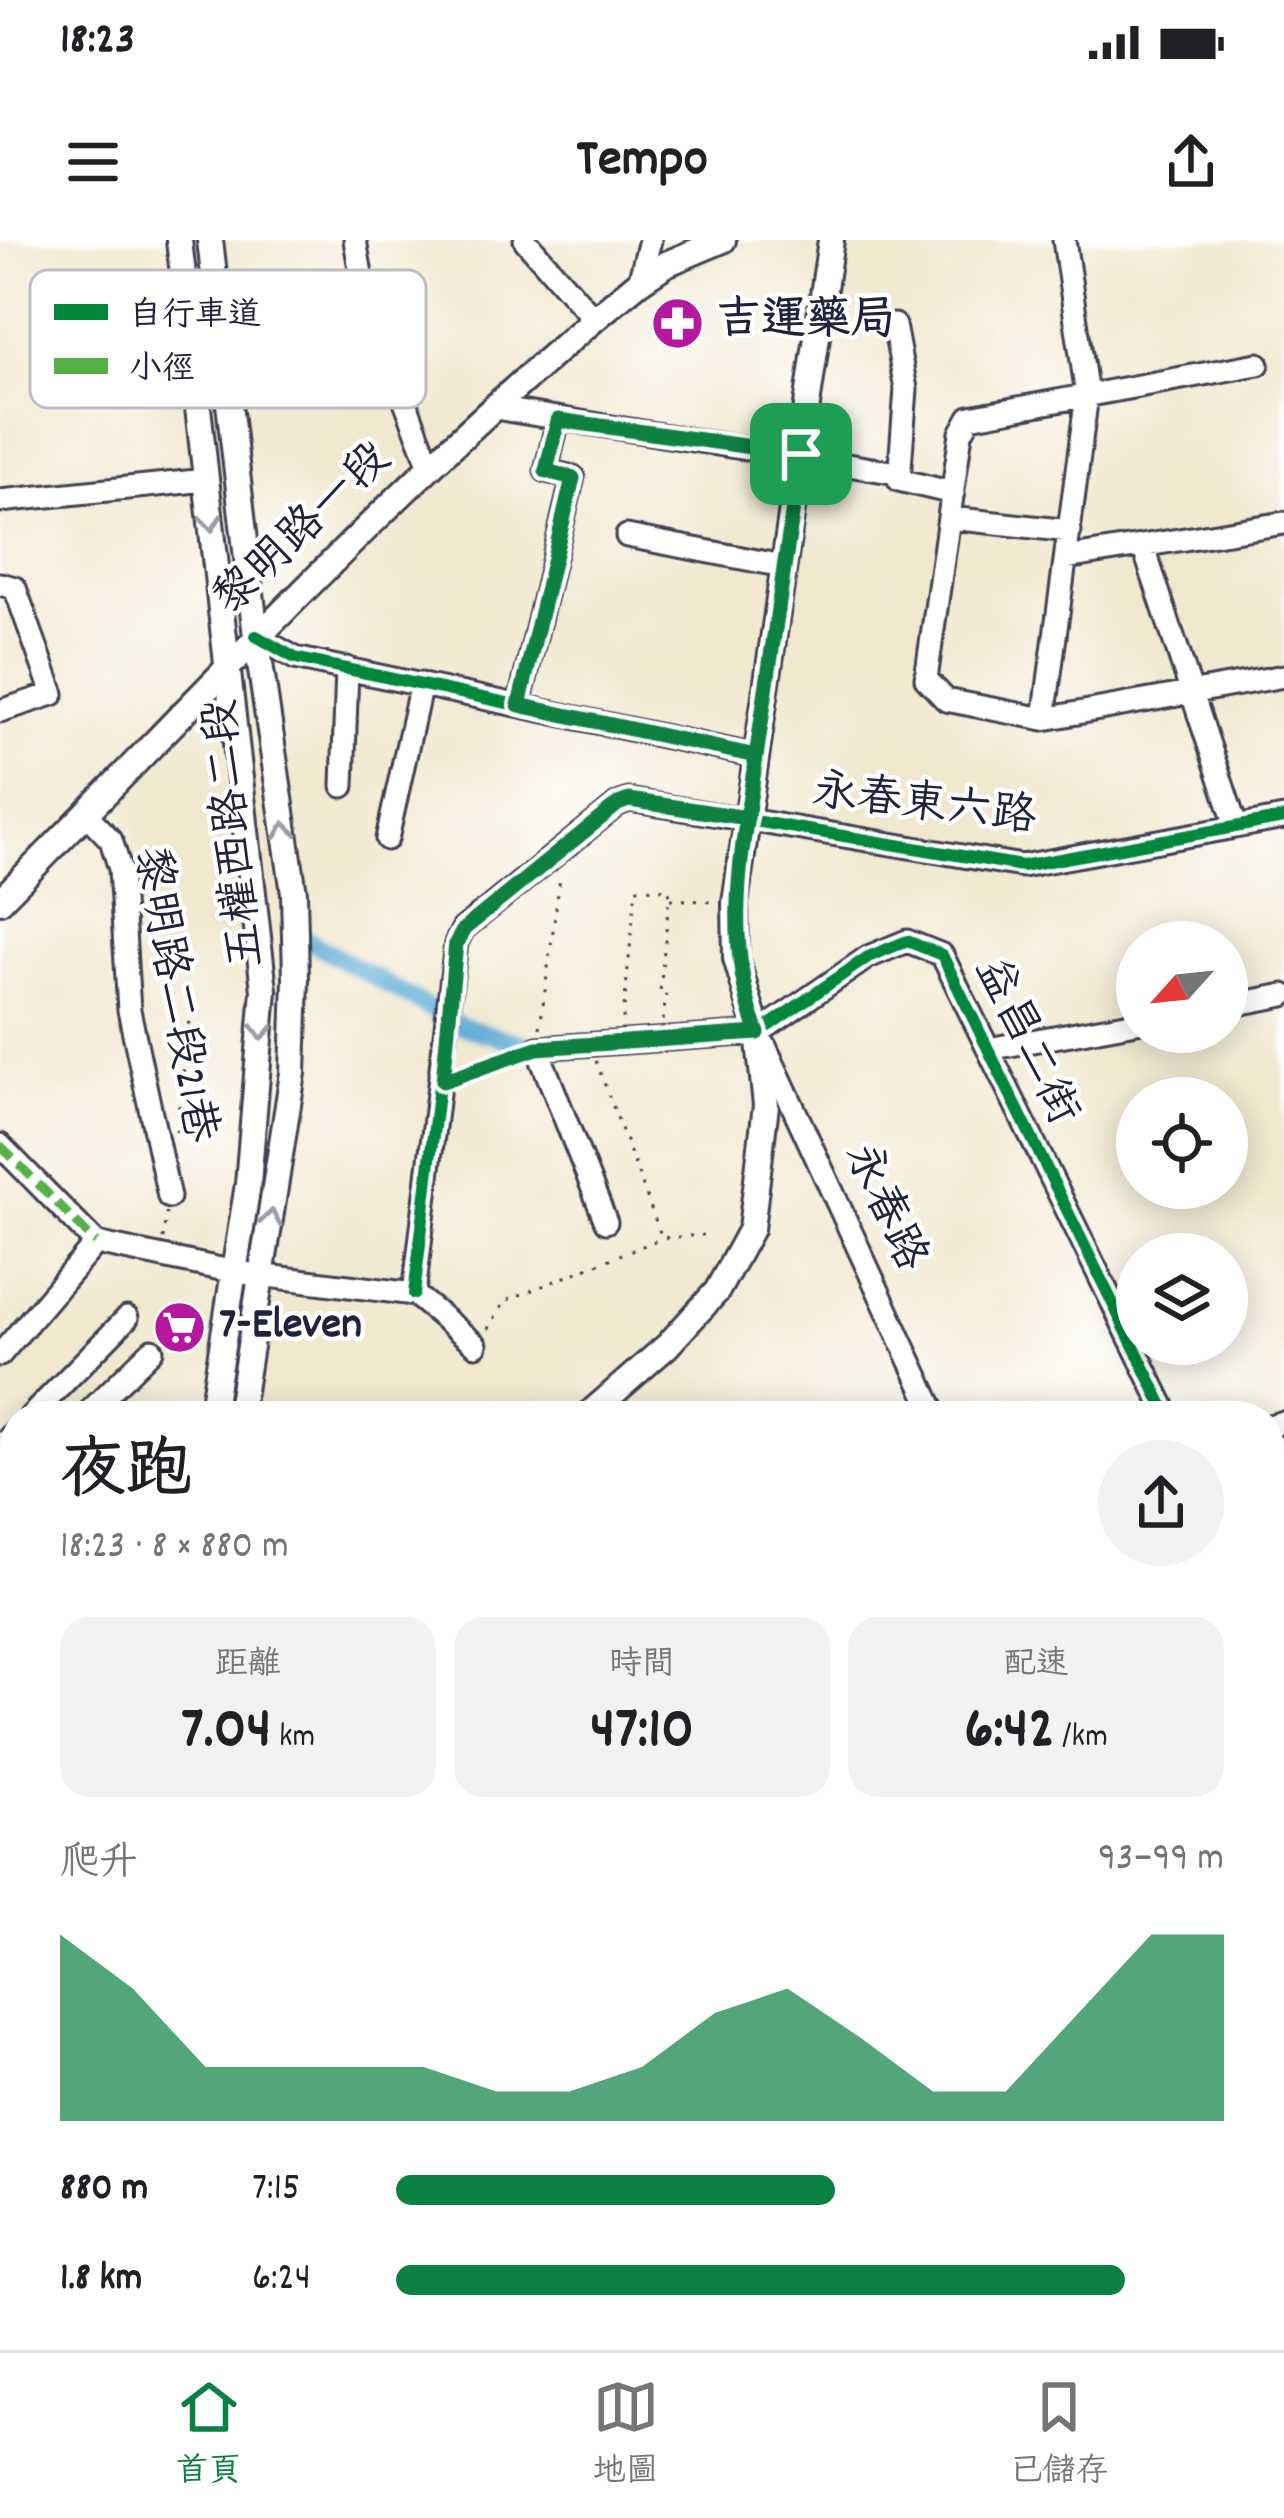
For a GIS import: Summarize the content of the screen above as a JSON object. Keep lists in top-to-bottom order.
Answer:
{
  "streets": {
    "main road": ["黎明路一段", "五權西路二段"],
    "street": [
      "永春東六路",
      "黎明路二段21巷",
      "益昌二街",
      "永春路"
    ]
  },
  "crossings": [
    ["黎明路一段", "五權西路二段"],
    ["黎明路一段", "黎明路二段21巷"],
    ["益昌二街", "永春路"]
  ],
  "places": {
    "pharmacy": ["吉運藥局"],
    "supermarket": ["7-Eleven"]
  },
  "legend": ["自行車道", "小徑"],
  "north": "bottom left",
  "page": {
    "status": "18:23",
    "header": "Tempo",
    "heading": ["夜跑", "18:23 · 8 × 880 m"],
    "stats": [
      ["距離", "7.04 km"],
      ["時間", "47:10"],
      ["配速", "6:42 /km"]
    ],
    "chart": ["爬升", "93–99 m"],
    "list": [
      {
        "name": "880 m",
        "note": "7:15"
      },
      {
        "name": "1.8 km",
        "note": "6:24"
      }
    ],
    "tabs": ["首頁", "地圖", "已儲存"]
  }
}
